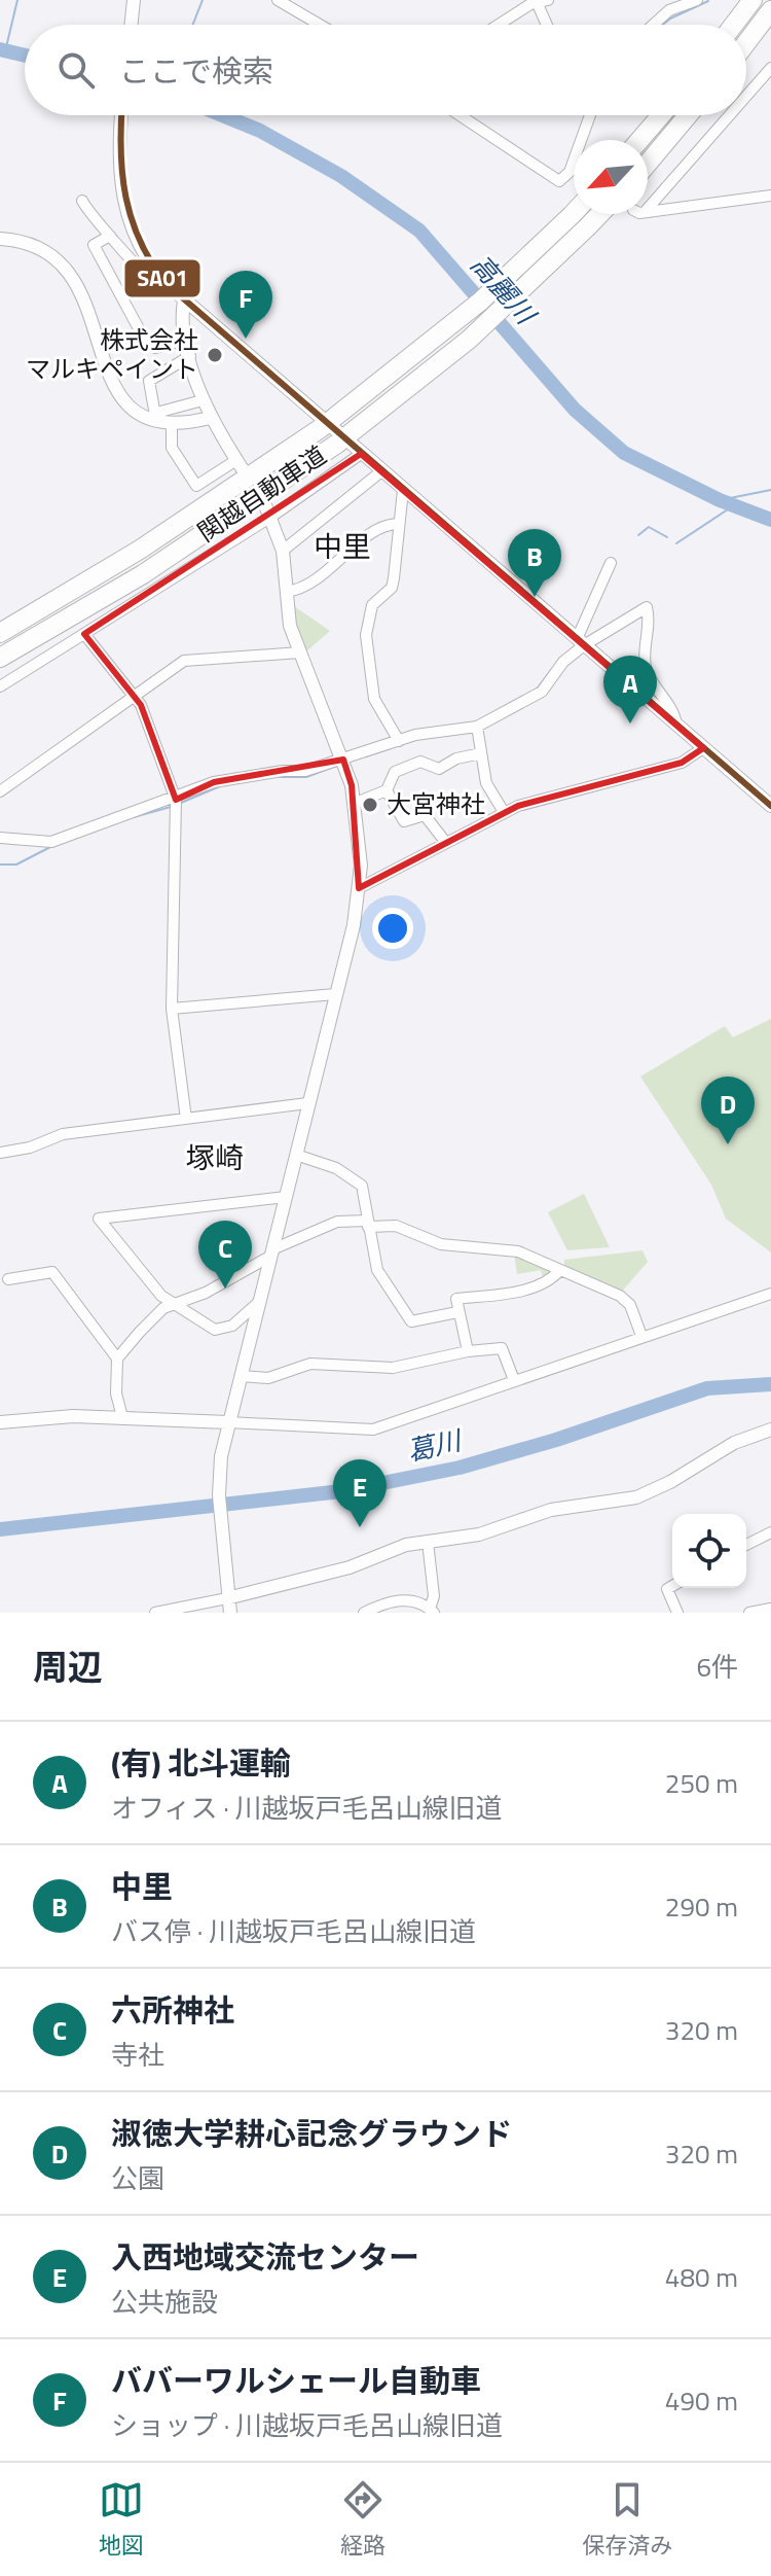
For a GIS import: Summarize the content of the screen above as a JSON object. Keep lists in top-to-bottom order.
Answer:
{
  "streets": {
    "highway": ["関越自動車道"]
  },
  "districts": ["中里", "塚崎"],
  "water": ["高麗川", "葛川"],
  "places": ["株式会社 マルキペイント", "大宮神社"],
  "lines": ["transit line SA01"],
  "north": "bottom left",
  "page": {
    "search": "ここで検索",
    "pins": [
      "F",
      "B",
      "A",
      "D",
      "C",
      "E"
    ],
    "heading": ["周辺", "6件"],
    "list": [
      {
        "mark": "A",
        "name": "(有) 北斗運輸",
        "note": "オフィス · 川越坂戸毛呂山線旧道",
        "value": "250 m"
      },
      {
        "mark": "B",
        "name": "中里",
        "note": "バス停 · 川越坂戸毛呂山線旧道",
        "value": "290 m"
      },
      {
        "mark": "C",
        "name": "六所神社",
        "note": "寺社",
        "value": "320 m"
      },
      {
        "mark": "D",
        "name": "淑徳大学耕心記念グラウンド",
        "note": "公園",
        "value": "320 m"
      },
      {
        "mark": "E",
        "name": "入西地域交流センター",
        "note": "公共施設",
        "value": "480 m"
      },
      {
        "mark": "F",
        "name": "ババーワルシェール自動車",
        "note": "ショップ · 川越坂戸毛呂山線旧道",
        "value": "490 m"
      }
    ],
    "nav": ["地図", "経路", "保存済み"]
  }
}
